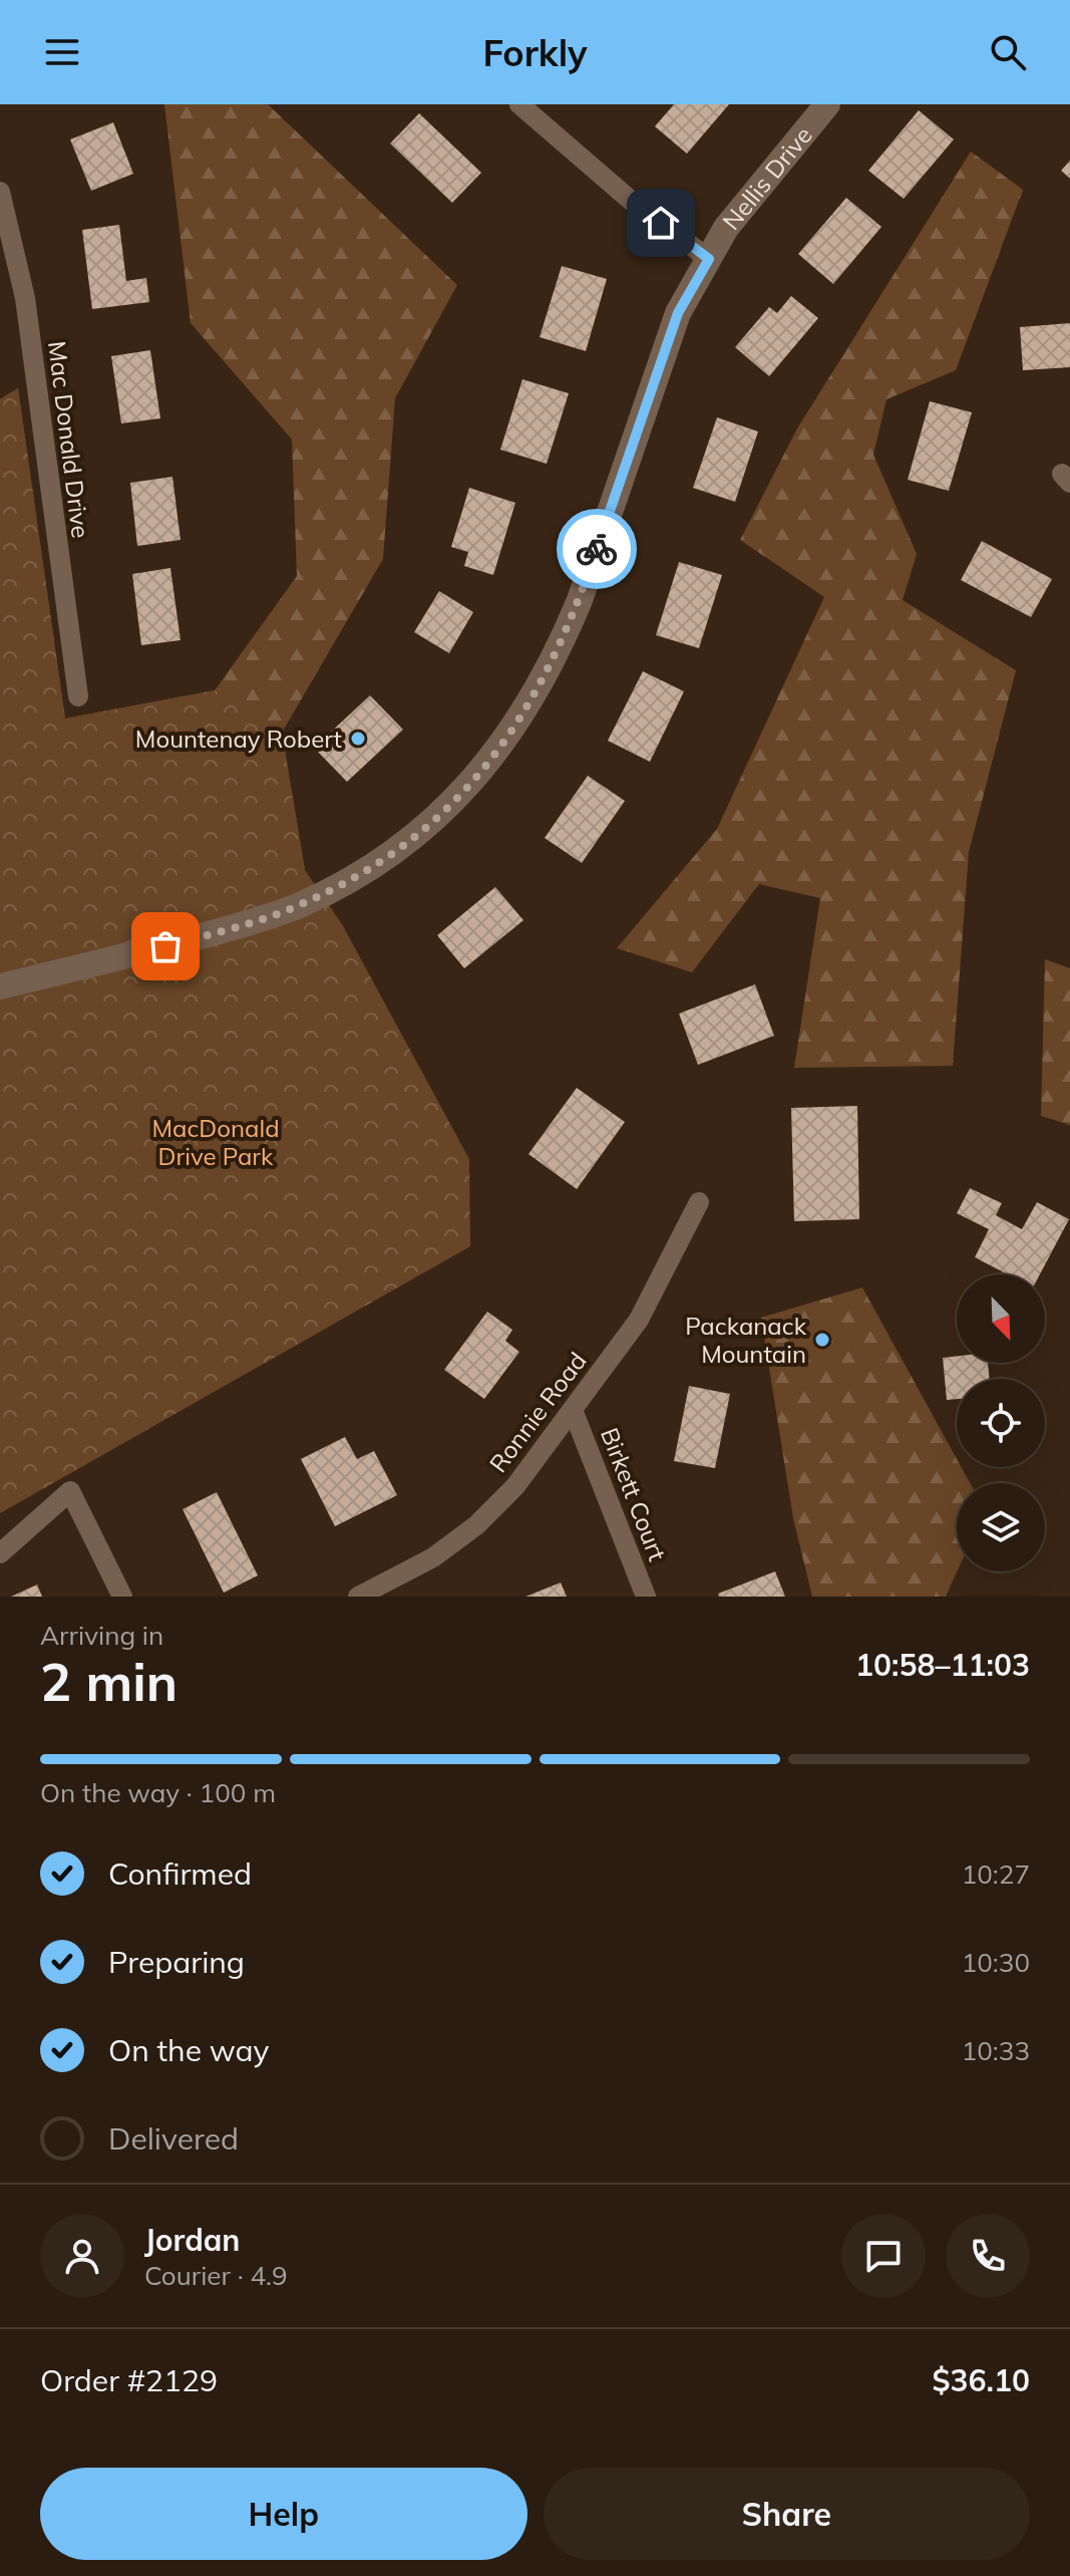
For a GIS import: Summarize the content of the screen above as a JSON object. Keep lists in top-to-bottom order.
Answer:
{
  "streets": {
    "street": [
      "Nellis Drive",
      "Mac Donald Drive",
      "Ronnie Road",
      "Birkett Court"
    ]
  },
  "crossings": [
    ["Ronnie Road", "Birkett Court"]
  ],
  "parks": ["MacDonald Drive Park"],
  "places": ["Mountenay Robert", "Packanack Mountain"],
  "north": "bottom right",
  "page": {
    "header": "Forkly",
    "heading": ["2 min", "Arriving in", "10:58–11:03"],
    "panel": [
      "Jordan",
      "Courier · 4.9",
      "Order #2129",
      "$36.10"
    ],
    "bar": "On the way · 100 m",
    "list": [
      ["Confirmed", "10:27"],
      ["Preparing", "10:30"],
      ["On the way", "10:33"],
      "Delivered"
    ],
    "buttons": ["Help", "Share"]
  }
}
